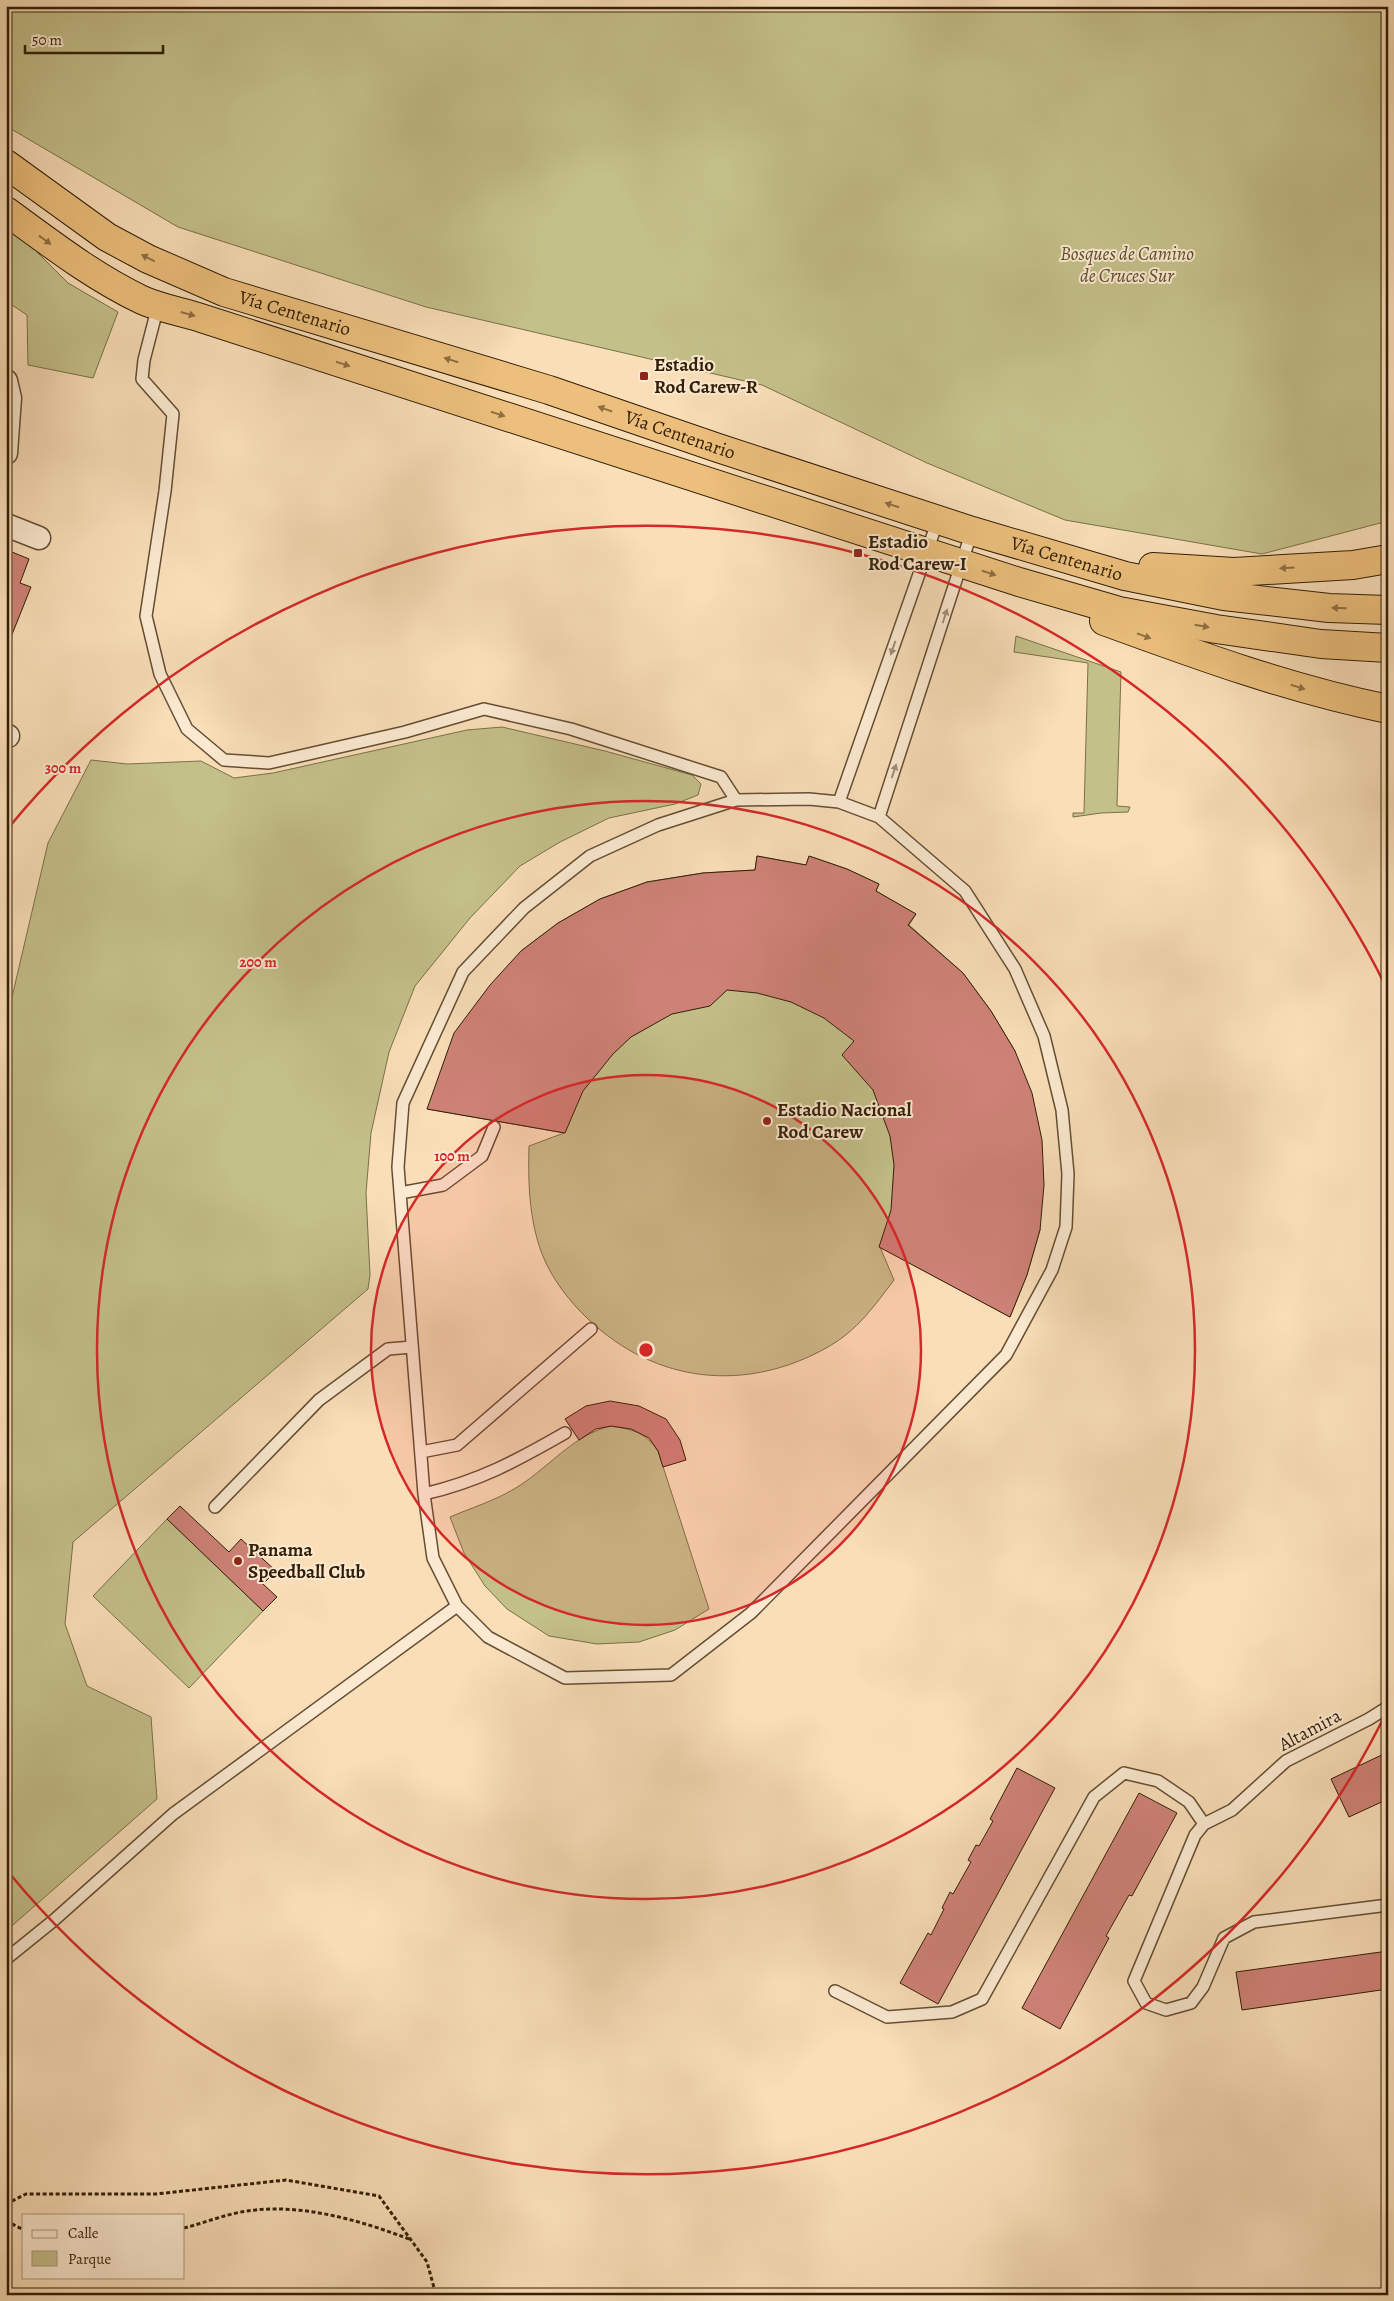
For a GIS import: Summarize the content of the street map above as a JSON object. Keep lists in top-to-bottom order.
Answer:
{
  "streets": {
    "highway": ["Vía Centenario"],
    "lane": ["Altamira"]
  },
  "parks": ["Bosques de Camino de Cruces Sur"],
  "places": {
    "transit": ["Estadio Rod Carew-R", "Estadio Rod Carew-I"],
    "other": ["Estadio Nacional Rod Carew", "Panama Speedball Club"]
  },
  "legend": ["Calle", "Parque"],
  "scale_bar": "50 m",
  "rings": ["300 m", "200 m", "100 m"]
}
